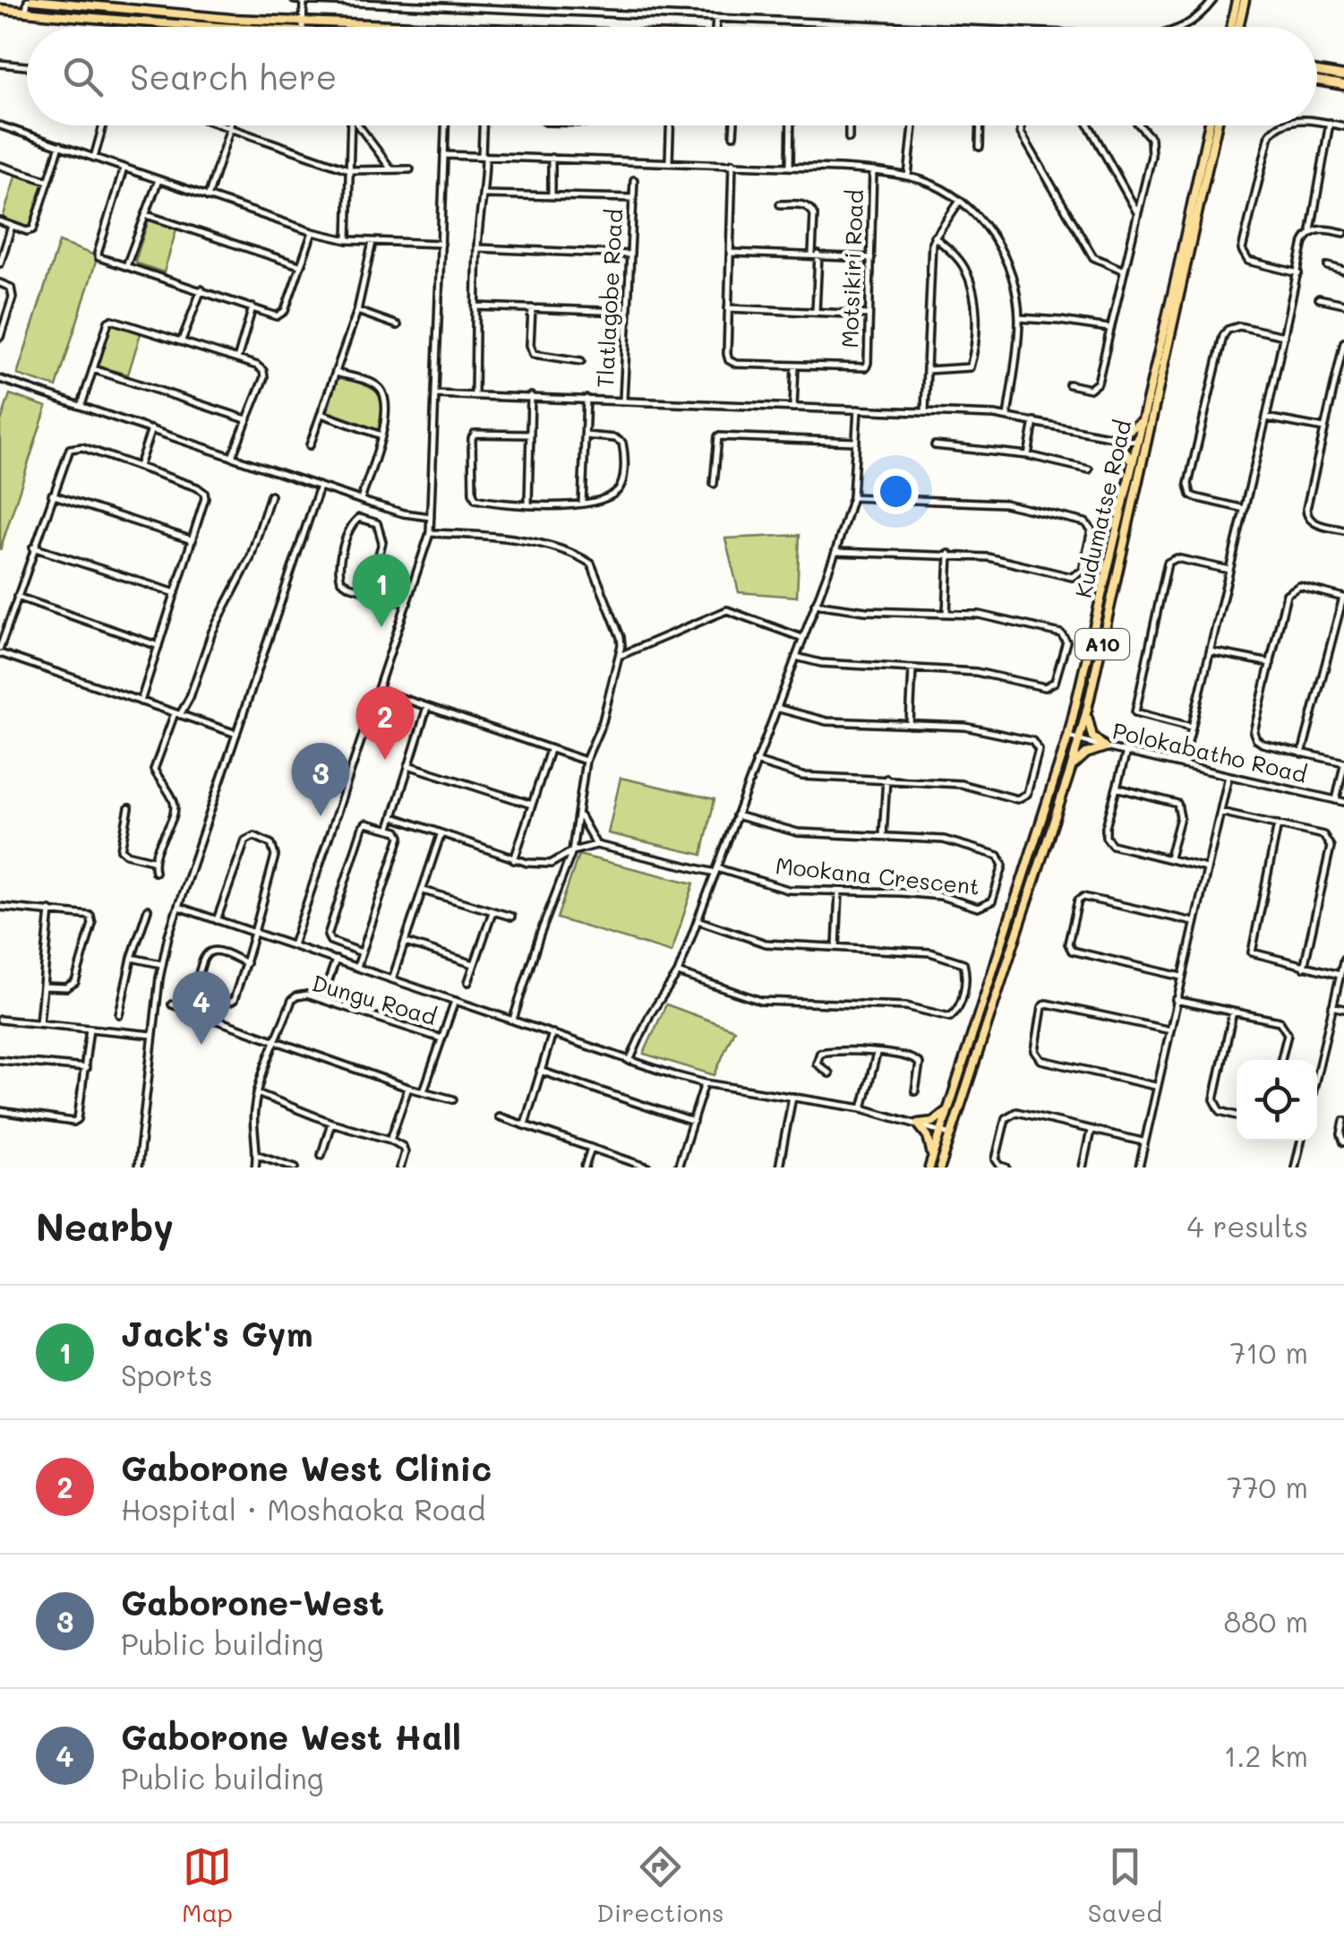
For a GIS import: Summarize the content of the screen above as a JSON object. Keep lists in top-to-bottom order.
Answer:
{
  "streets": {
    "main road": ["Kudumatse Road", "A10"],
    "street": [
      "Motsikiri Road",
      "Tlatlagobe Road",
      "Polokabatho Road",
      "Mookana Crescent",
      "Dungu Road"
    ]
  },
  "crossings": [
    ["Kudumatse Road", "Polokabatho Road"]
  ],
  "page": {
    "search": "Search here",
    "pins": [
      "1",
      "2",
      "3",
      "4"
    ],
    "heading": ["Nearby", "4 results"],
    "list": [
      {
        "mark": "1",
        "name": "Jack's Gym",
        "note": "Sports",
        "value": "710 m"
      },
      {
        "mark": "2",
        "name": "Gaborone West Clinic",
        "note": "Hospital · Moshaoka Road",
        "value": "770 m"
      },
      {
        "mark": "3",
        "name": "Gaborone-West",
        "note": "Public building",
        "value": "880 m"
      },
      {
        "mark": "4",
        "name": "Gaborone West Hall",
        "note": "Public building",
        "value": "1.2 km"
      }
    ],
    "nav": ["Map", "Directions", "Saved"]
  }
}
